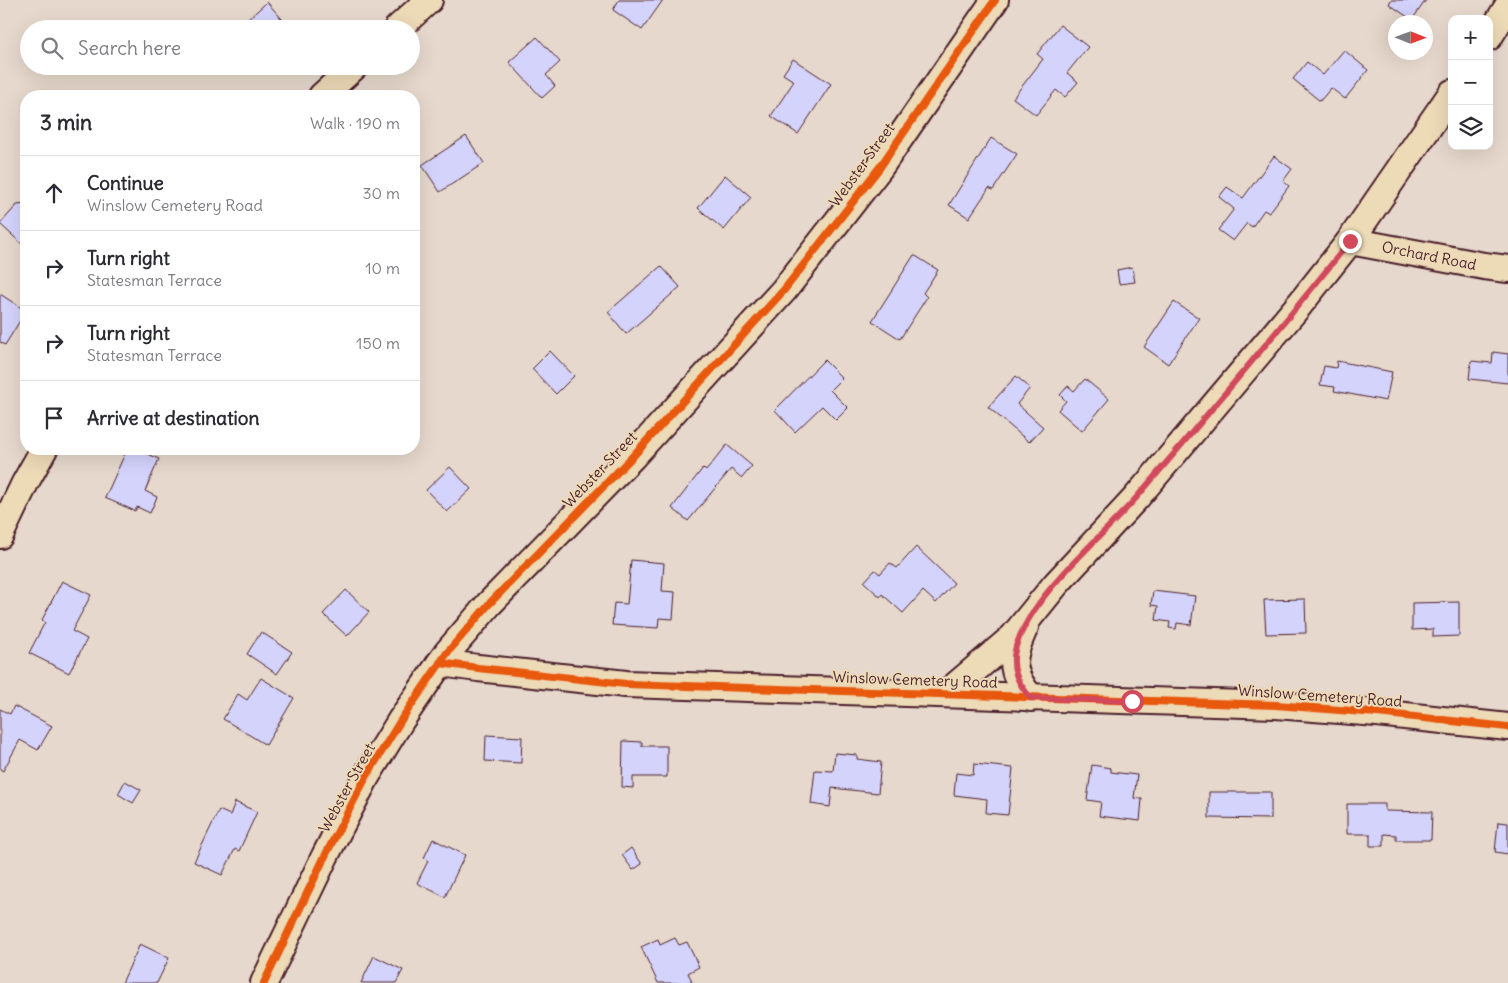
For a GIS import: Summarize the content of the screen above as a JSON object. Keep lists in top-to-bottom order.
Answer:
{
  "streets": {
    "street": ["Webster Street", "Orchard Road", "Winslow Cemetery Road"]
  },
  "crossings": [
    ["Webster Street", "Winslow Cemetery Road"]
  ],
  "north": "right",
  "page": {
    "map_buttons": ["+", "−"],
    "search": "Search here",
    "heading": ["3 min", "Walk · 190 m"],
    "list": [
      ["Continue", "Winslow Cemetery Road", "30 m"],
      ["Turn right", "Statesman Terrace", "10 m"],
      ["Turn right", "Statesman Terrace", "150 m"],
      "Arrive at destination"
    ]
  }
}
